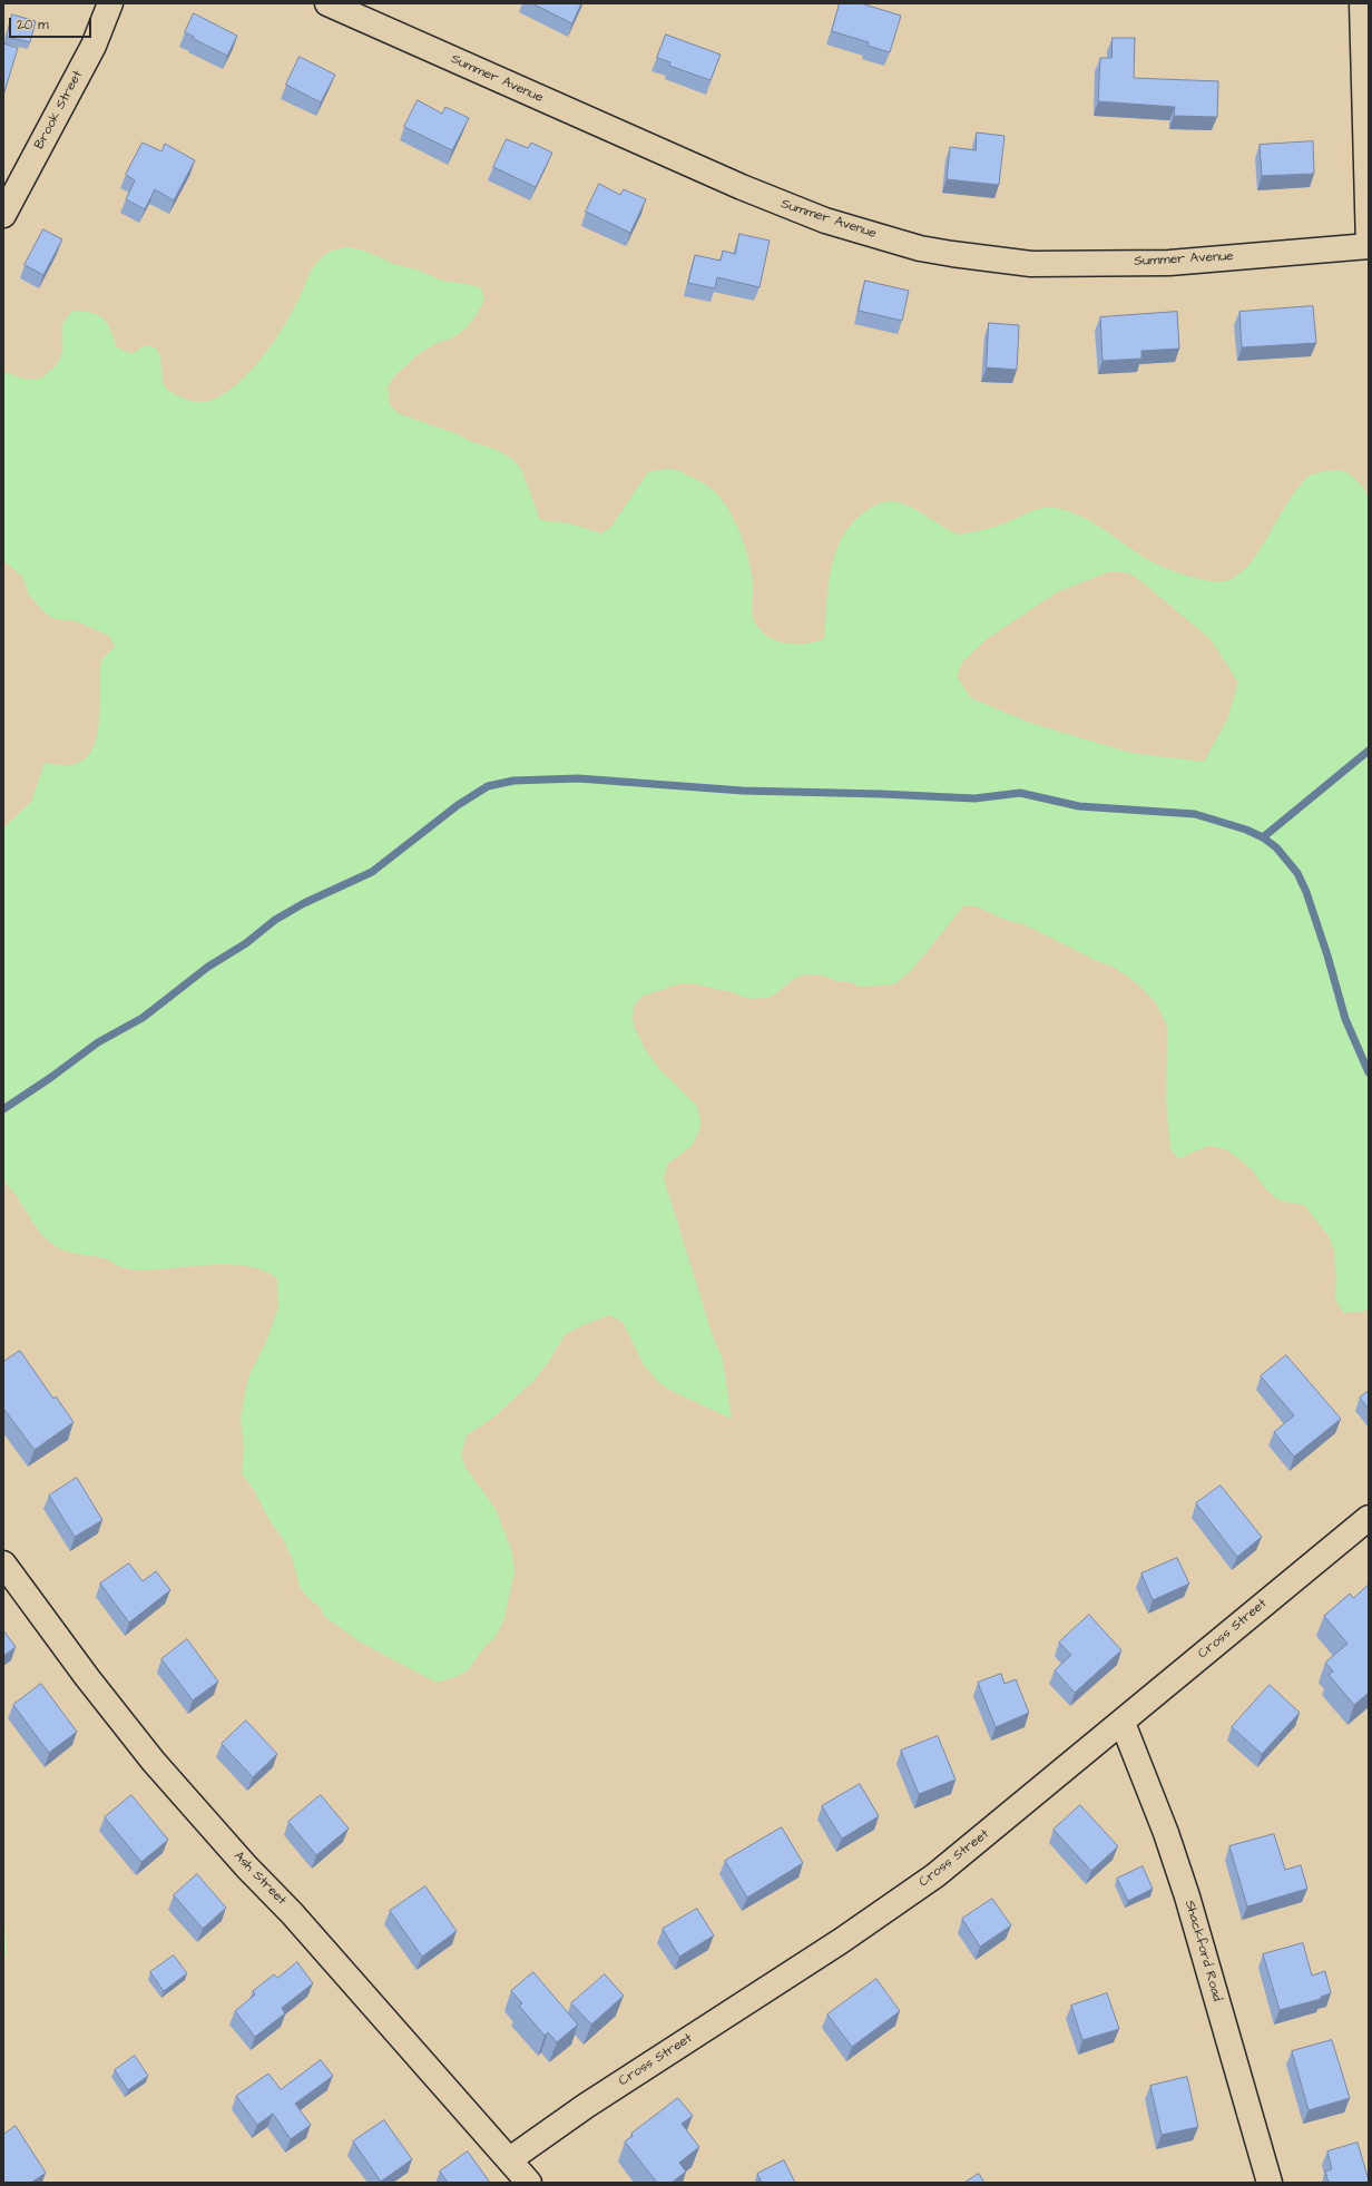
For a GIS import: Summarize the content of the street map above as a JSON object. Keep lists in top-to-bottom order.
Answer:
{
  "streets": {
    "street": [
      "Summer Avenue",
      "Brook Street",
      "Cross Street",
      "Ash Street",
      "Shackford Road"
    ]
  },
  "crossings": [
    ["Cross Street", "Ash Street"],
    ["Cross Street", "Shackford Road"]
  ],
  "scale_bar": "20 m"
}
